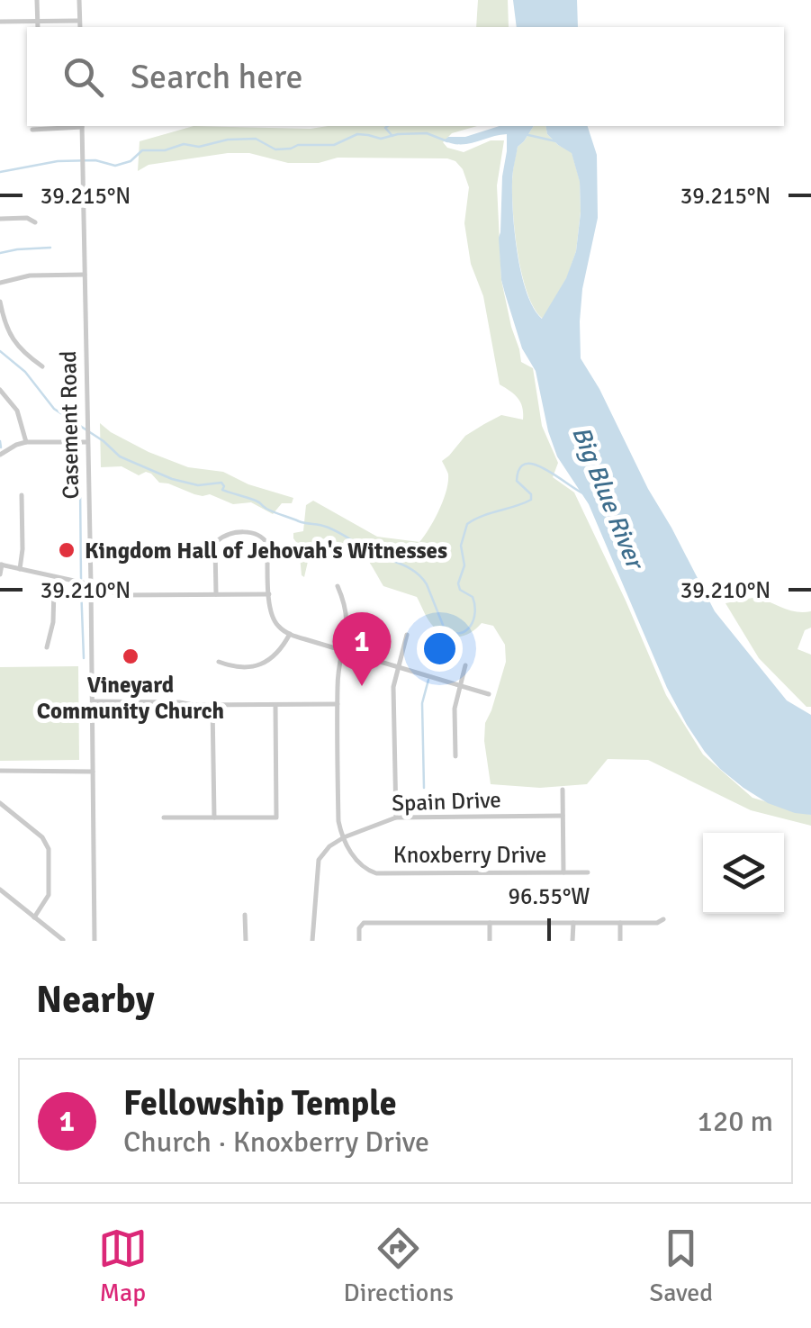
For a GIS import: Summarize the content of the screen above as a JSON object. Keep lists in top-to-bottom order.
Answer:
{
  "streets": {
    "street": ["Casement Road", "Spain Drive", "Knoxberry Drive"]
  },
  "crossings": [
    ["Spain Drive", "Knoxberry Drive"]
  ],
  "water": ["Big Blue River"],
  "places": ["Kingdom Hall of Jehovah's Witnesses", "Vineyard Community Church"],
  "page": {
    "search": "Search here",
    "pins": "1",
    "heading": "Nearby",
    "list": [
      {
        "mark": "1",
        "name": "Fellowship Temple",
        "note": "Church · Knoxberry Drive",
        "value": "120 m"
      }
    ],
    "nav": ["Map", "Directions", "Saved"]
  },
  "coordinates": ["39.215°N", "39.210°N", "96.55°W"]
}
